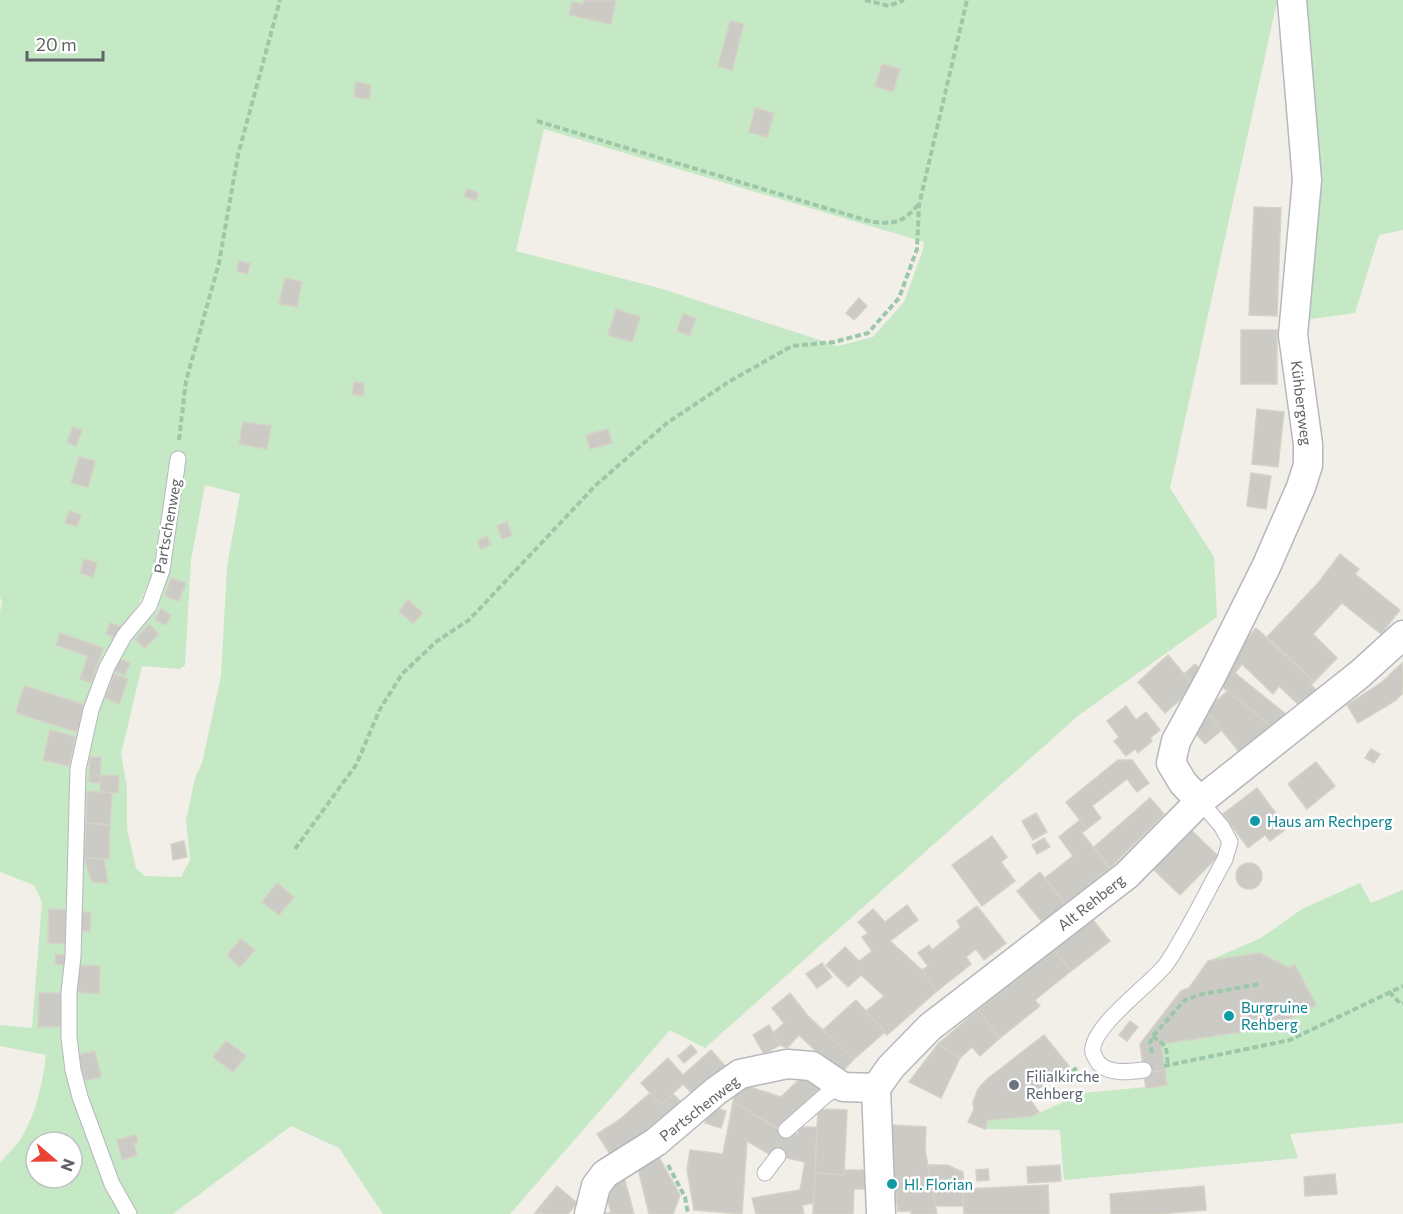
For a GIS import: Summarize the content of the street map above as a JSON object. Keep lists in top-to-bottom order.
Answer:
{
  "streets": {
    "street": ["Kühbergweg", "Partschenweg", "Alt Rehberg"]
  },
  "crossings": [
    ["Kühbergweg", "Alt Rehberg"]
  ],
  "places": [
    "Haus am Rechperg",
    "Burgruine Rehberg",
    "Filialkirche Rehberg",
    "Hl. Florian"
  ],
  "scale_bar": "20 m",
  "north": "right"
}
